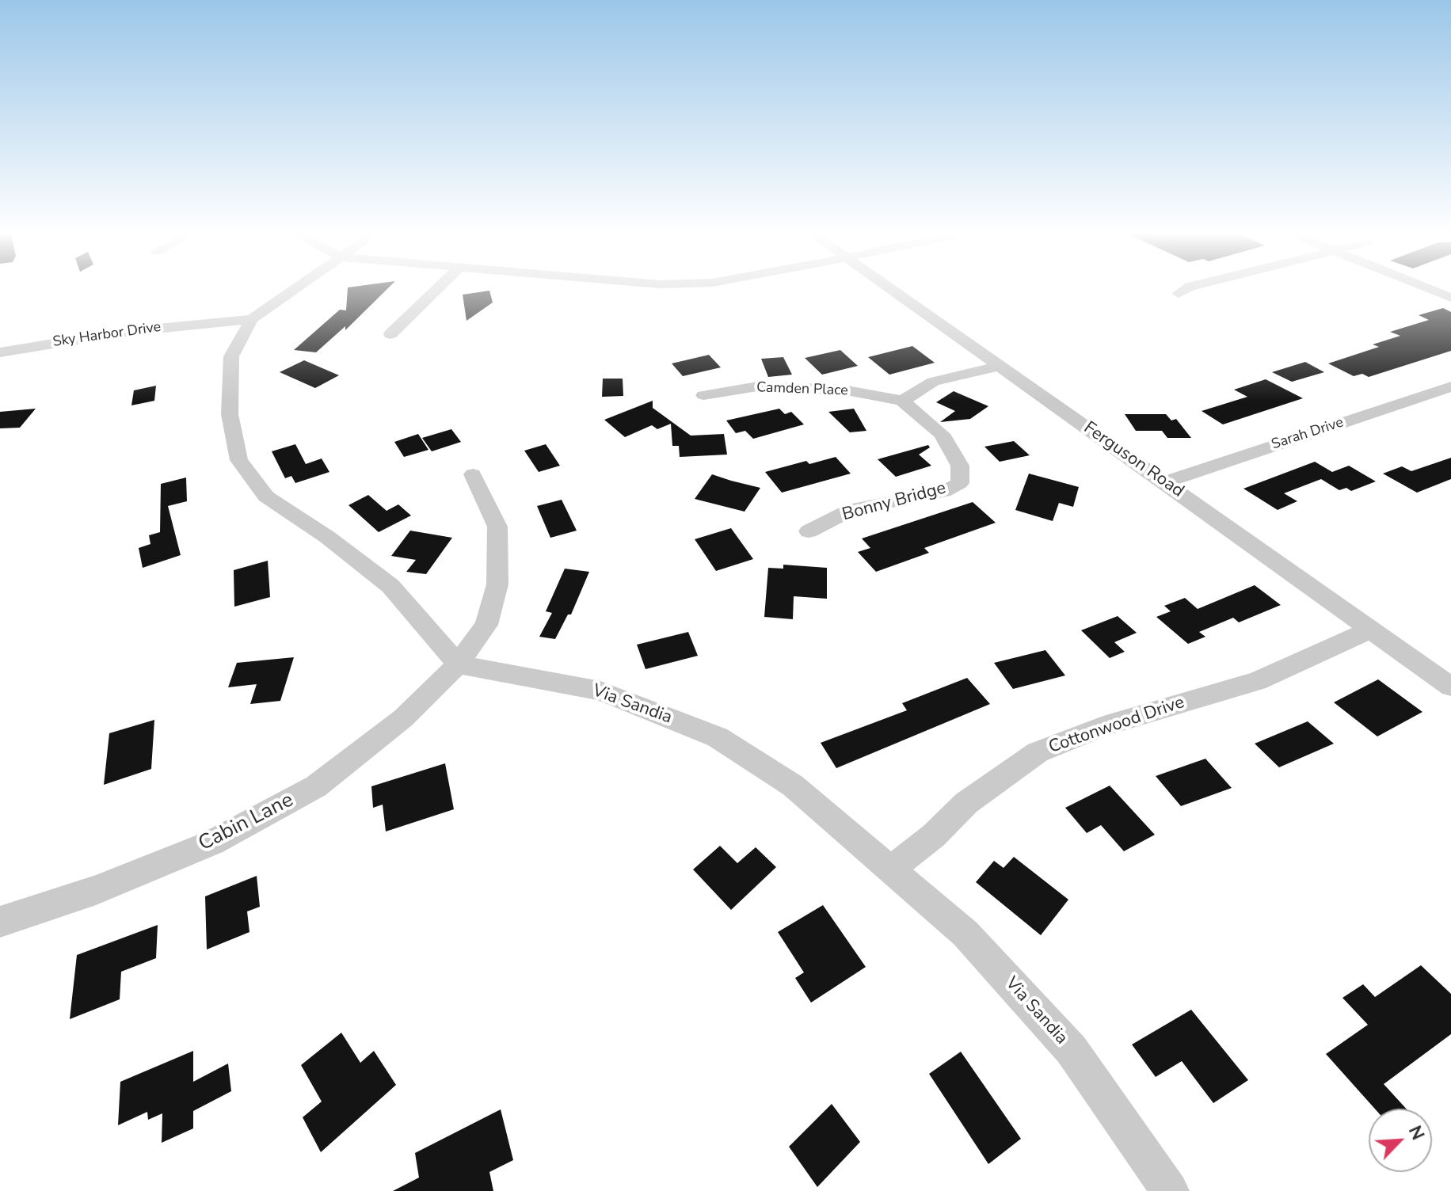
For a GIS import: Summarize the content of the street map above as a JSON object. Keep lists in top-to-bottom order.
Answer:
{
  "streets": {
    "street": [
      "Sky Harbor Drive",
      "Camden Place",
      "Sarah Drive",
      "Ferguson Road",
      "Bonny Bridge",
      "Via Sandia",
      "Cottonwood Drive",
      "Cabin Lane"
    ]
  },
  "crossings": [
    ["Camden Place", "Bonny Bridge"],
    ["Sarah Drive", "Ferguson Road"],
    ["Ferguson Road", "Cottonwood Drive"],
    ["Via Sandia", "Cottonwood Drive"],
    ["Via Sandia", "Cabin Lane"]
  ],
  "north": "top right"
}
